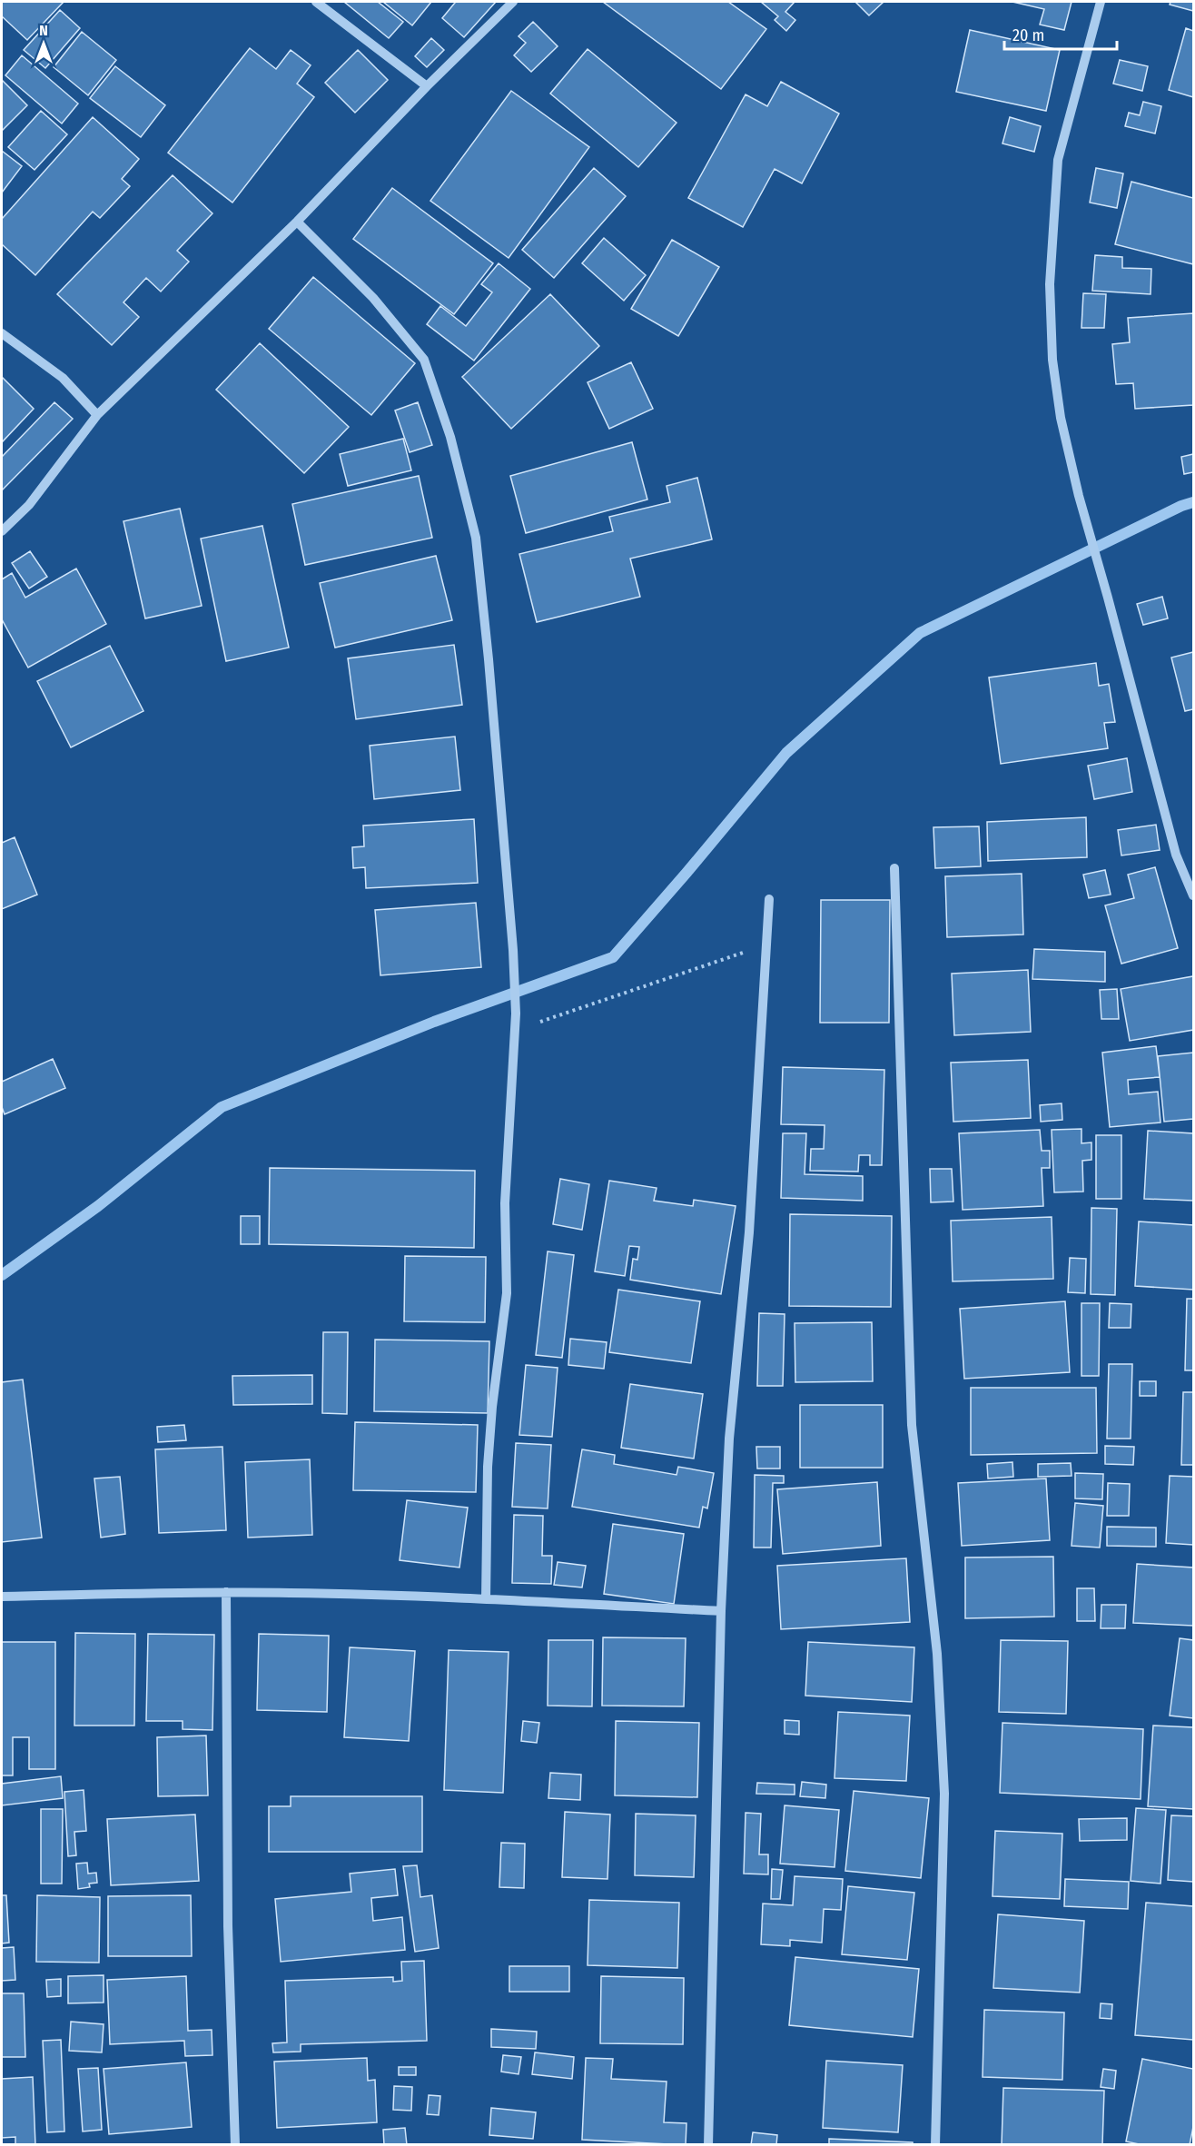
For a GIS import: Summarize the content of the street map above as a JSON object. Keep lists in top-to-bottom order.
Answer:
{
  "scale_bar": "20 m",
  "north": "top"
}
